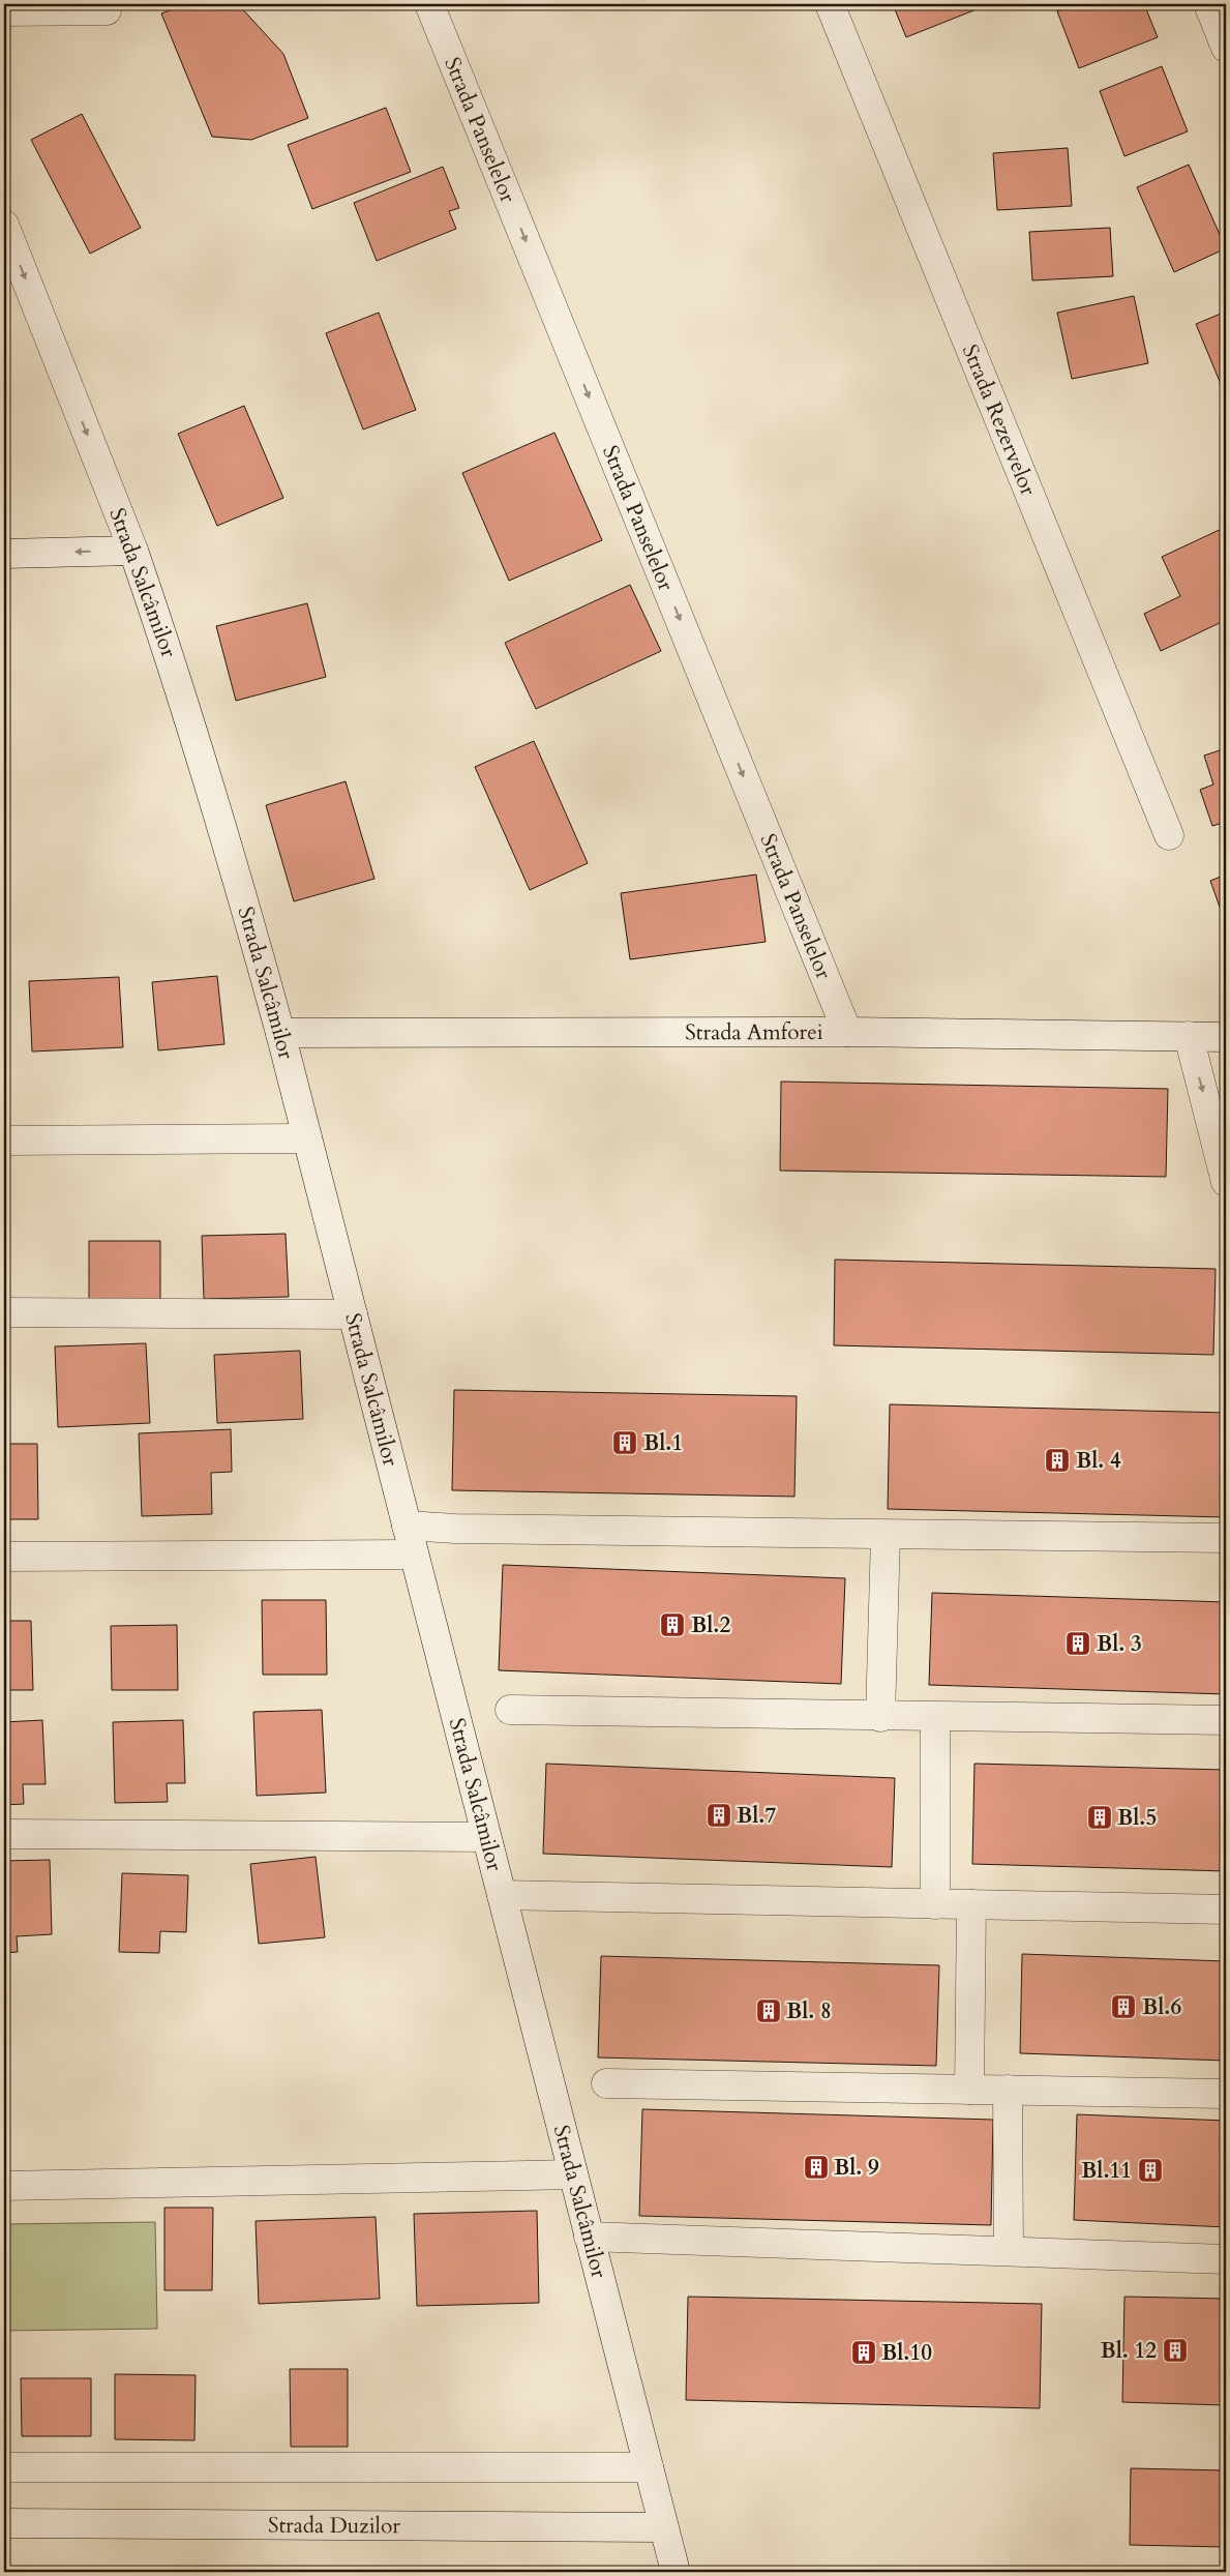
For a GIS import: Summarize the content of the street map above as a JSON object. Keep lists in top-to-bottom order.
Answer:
{
  "streets": {
    "street": [
      "Strada Panselelor",
      "Strada Rezervelor",
      "Strada Salcâmilor",
      "Strada Amforei",
      "Strada Duzilor"
    ]
  },
  "crossings": [
    ["Strada Panselelor", "Strada Amforei"],
    ["Strada Salcâmilor", "Strada Amforei"],
    ["Strada Salcâmilor", "Strada Duzilor"]
  ],
  "one_way": ["Strada Panselelor"],
  "places": {
    "building": [
      "Bl.1",
      "Bl. 4",
      "Bl.2",
      "Bl. 3",
      "Bl.7",
      "Bl.5",
      "Bl.6",
      "Bl. 8",
      "Bl. 9",
      "Bl.11",
      "Bl. 12",
      "Bl.10"
    ]
  }
}
